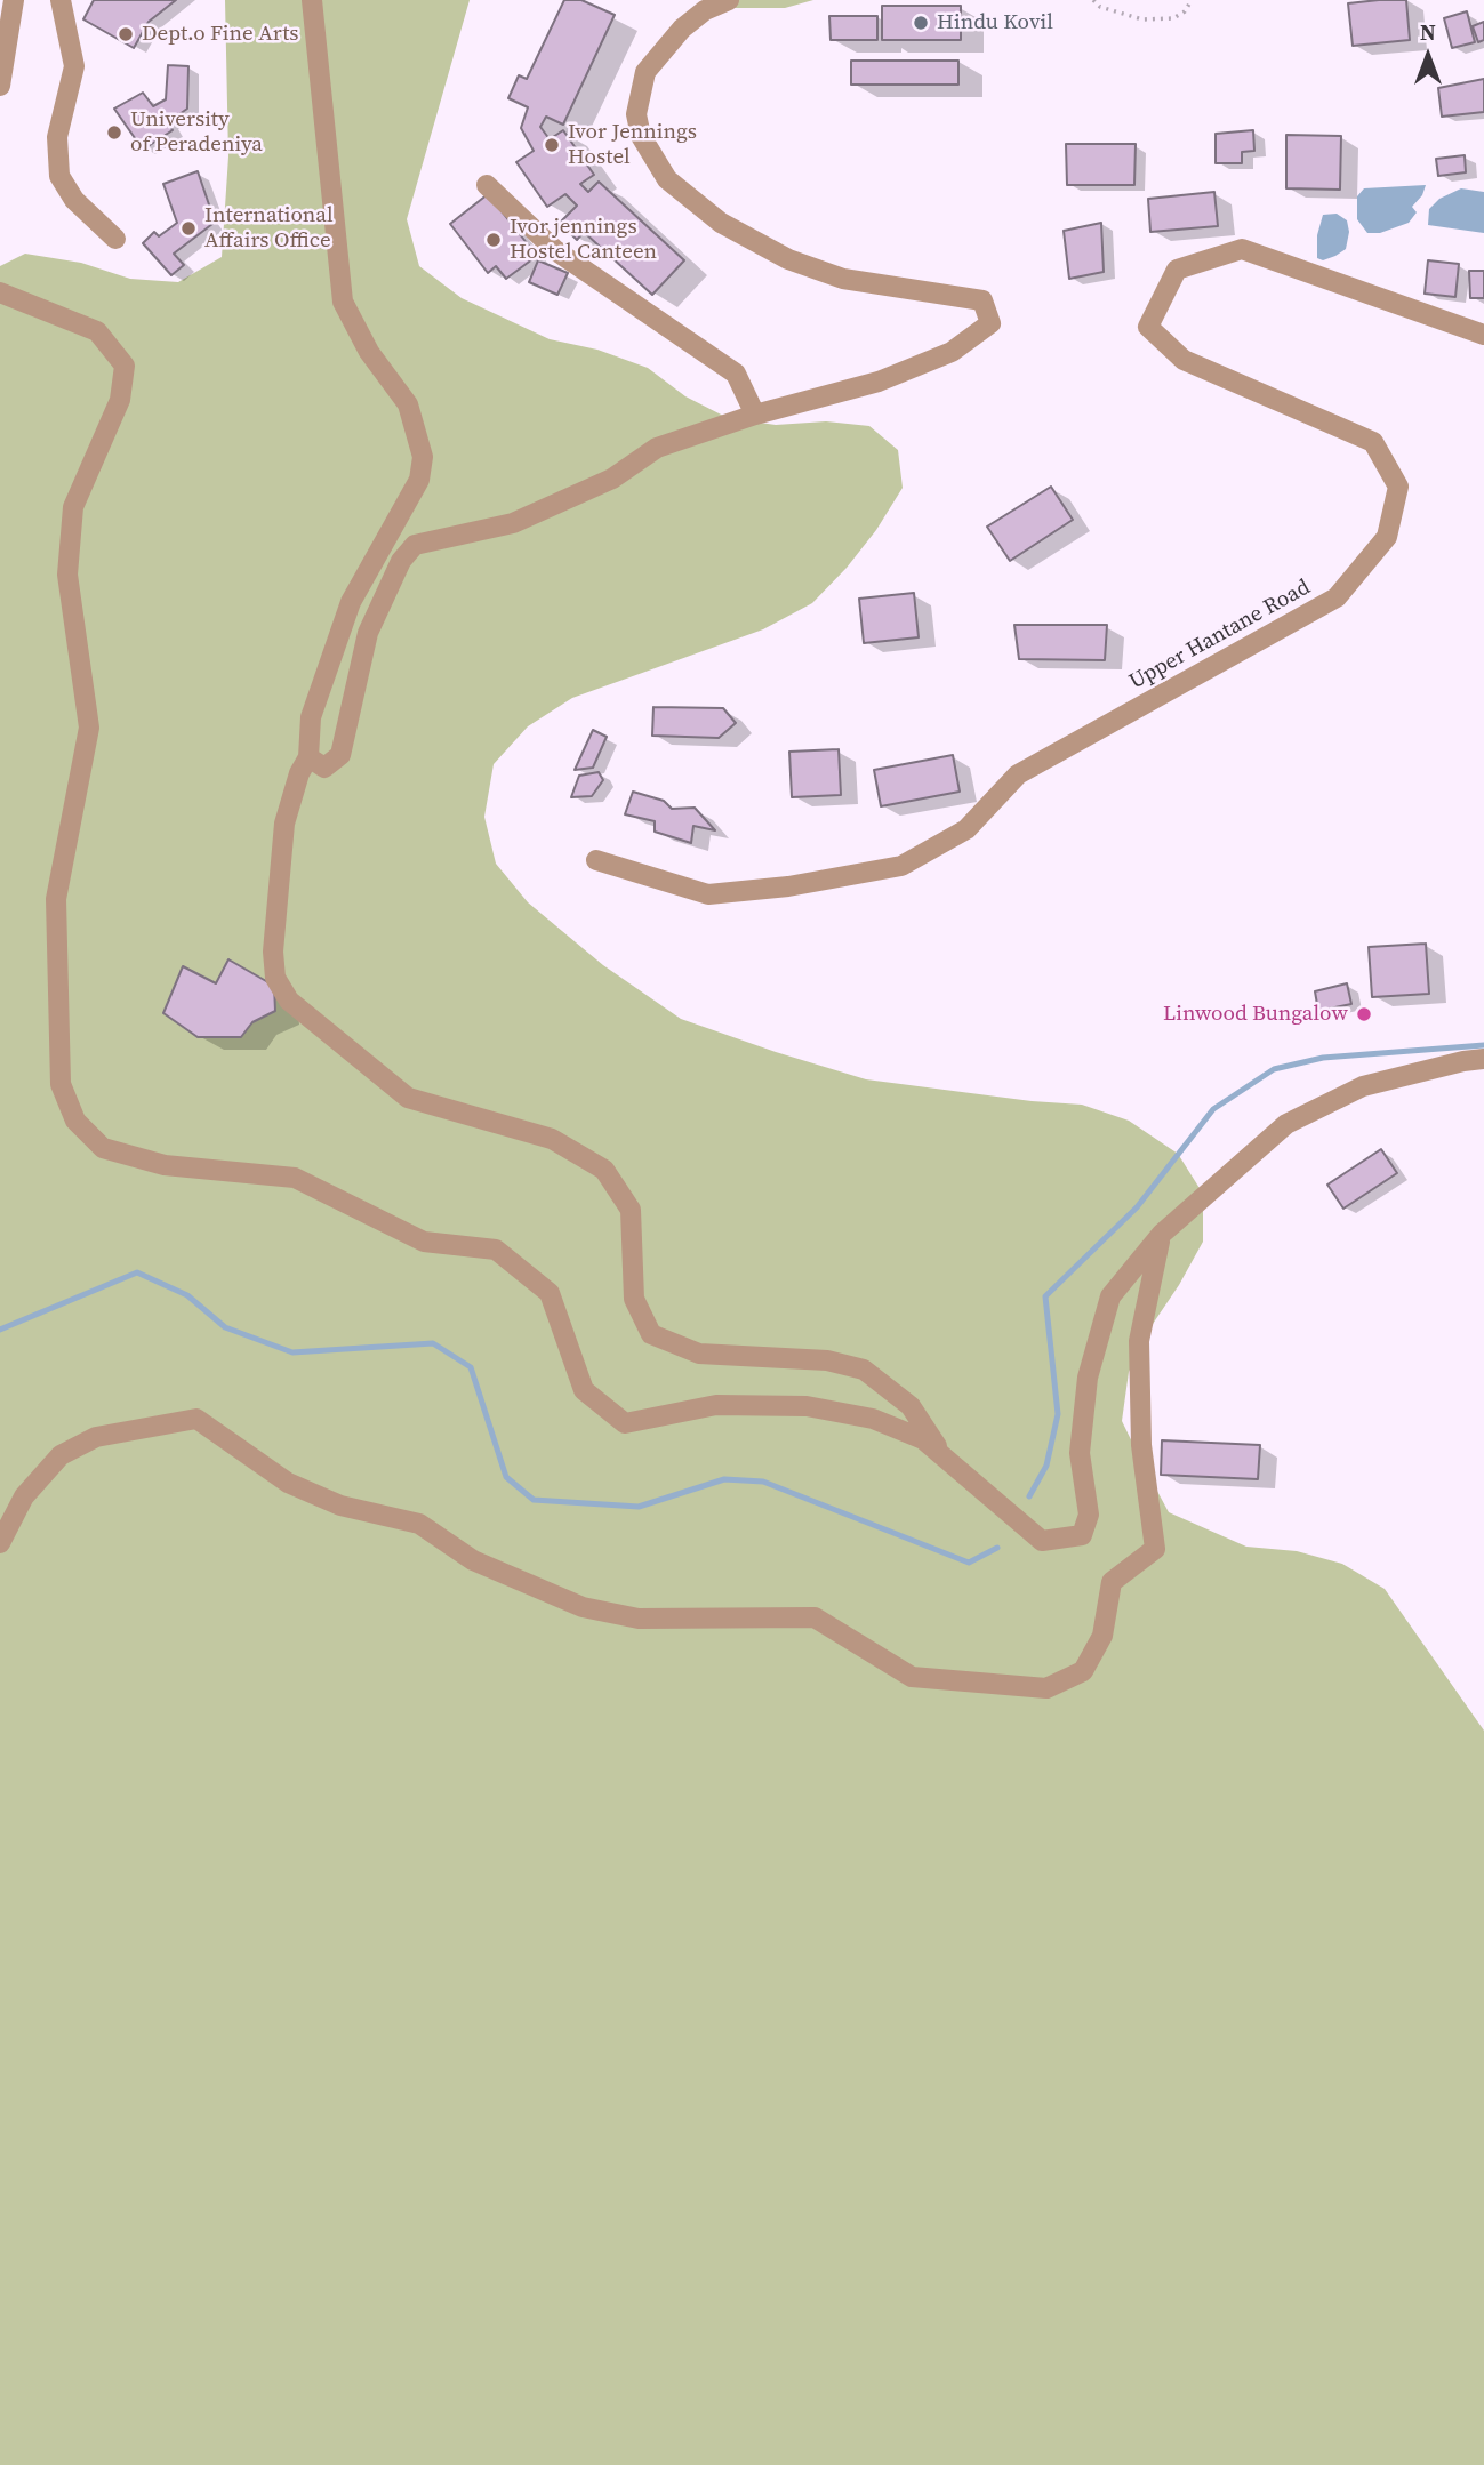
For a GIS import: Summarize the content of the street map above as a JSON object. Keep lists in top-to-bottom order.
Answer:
{
  "streets": {
    "street": ["Upper Hantane Road"]
  },
  "places": [
    "Hindu Kovil",
    "Dept.o Fine Arts",
    "University of Peradeniya",
    "Ivor Jennings Hostel",
    "International Affairs Office",
    "Ivor jennings Hostel Canteen",
    "Linwood Bungalow"
  ],
  "north": "top"
}
